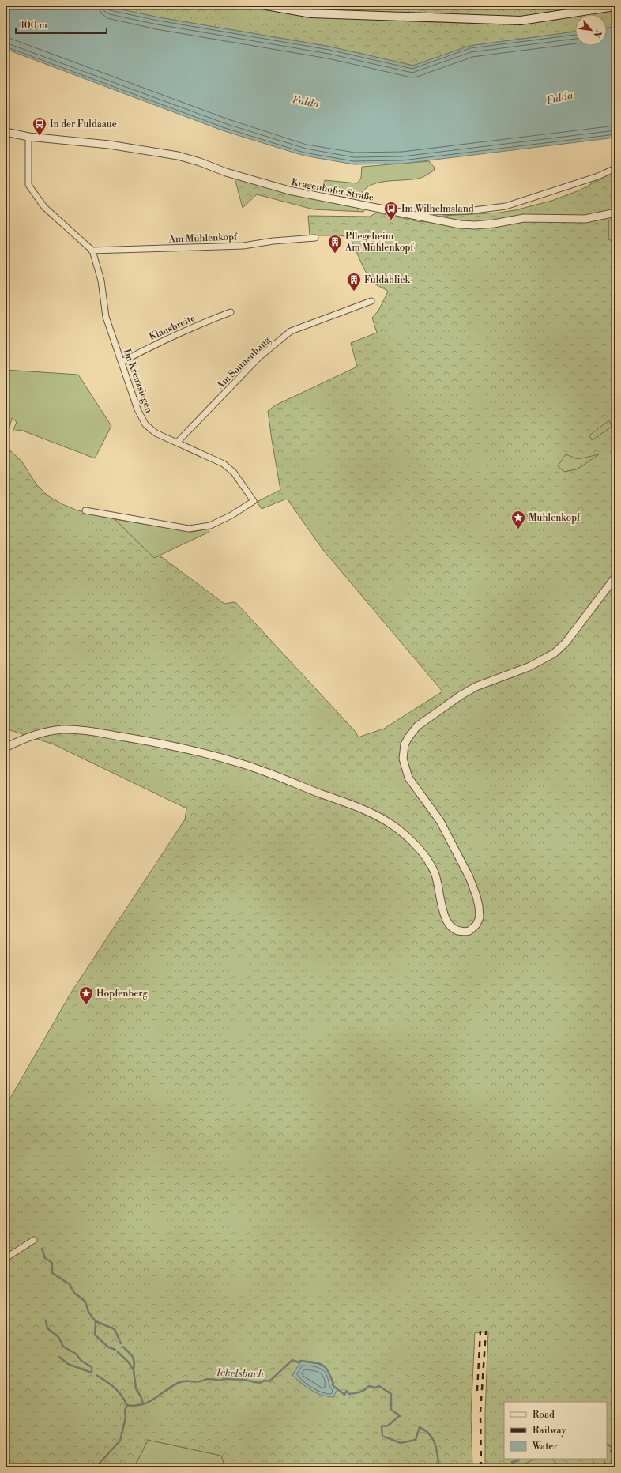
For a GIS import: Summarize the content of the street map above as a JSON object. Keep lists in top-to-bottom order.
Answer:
{
  "streets": {
    "street": [
      "Kragenhofer Straße",
      "Am Mühlenkopf",
      "Klausbreite",
      "Am Sonnenhang",
      "Im Kreuzsiegen"
    ]
  },
  "crossings": [
    ["Am Mühlenkopf", "Im Kreuzsiegen"],
    ["Klausbreite", "Im Kreuzsiegen"],
    ["Am Sonnenhang", "Im Kreuzsiegen"]
  ],
  "water": ["Fulda", "Ickelsbach"],
  "places": {
    "bus stop": ["In der Fuldaaue", "Im Wilhelmsland"],
    "building": ["Pflegeheim Am Mühlenkopf", "Fuldablick"],
    "place": ["Mühlenkopf", "Hopfenberg"]
  },
  "legend": ["Road", "Railway", "Water"],
  "scale_bar": "100 m",
  "north": "bottom right"
}
